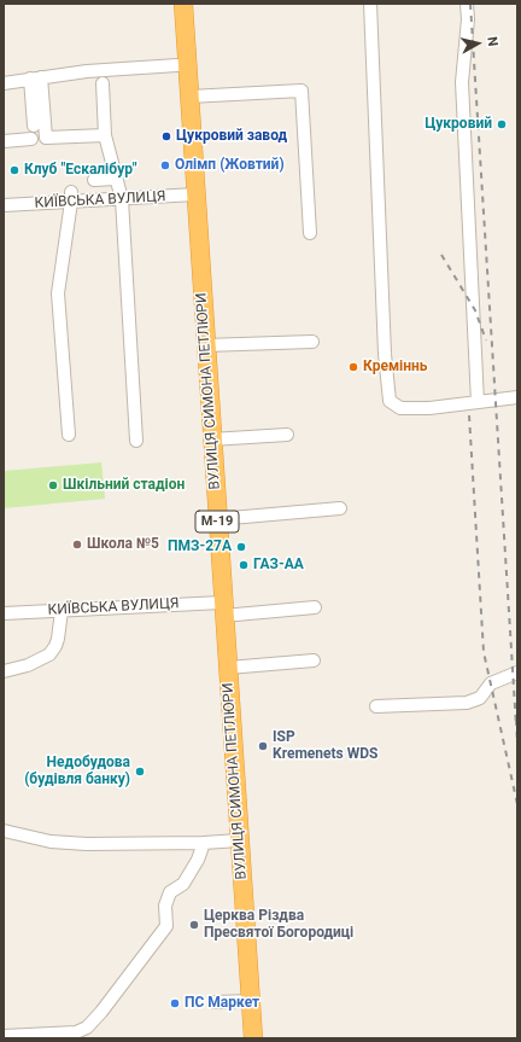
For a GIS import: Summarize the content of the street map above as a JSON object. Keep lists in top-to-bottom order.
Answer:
{
  "streets": {
    "highway": ["ВУЛИЦЯ СИМОНА ПЕТЛЮРИ", "М-19"],
    "street": ["КИЇВСЬКА ВУЛИЦЯ"]
  },
  "crossings": [
    ["КИЇВСЬКА ВУЛИЦЯ", "ВУЛИЦЯ СИМОНА ПЕТЛЮРИ"]
  ],
  "places": [
    "Цукровий",
    "Цукровий завод",
    "Олімп (Жовтий)",
    "Клуб \"Ескалібур\"",
    "Креміннь",
    "Шкільний стадіон",
    "Школа №5",
    "ПМЗ-27А",
    "ГАЗ-АА",
    "ISP Kremenets WDS",
    "Недобудова (будівля банку)",
    "Церква Різдва Пресвятої Богородиці",
    "ПС Маркет"
  ],
  "north": "right"
}
